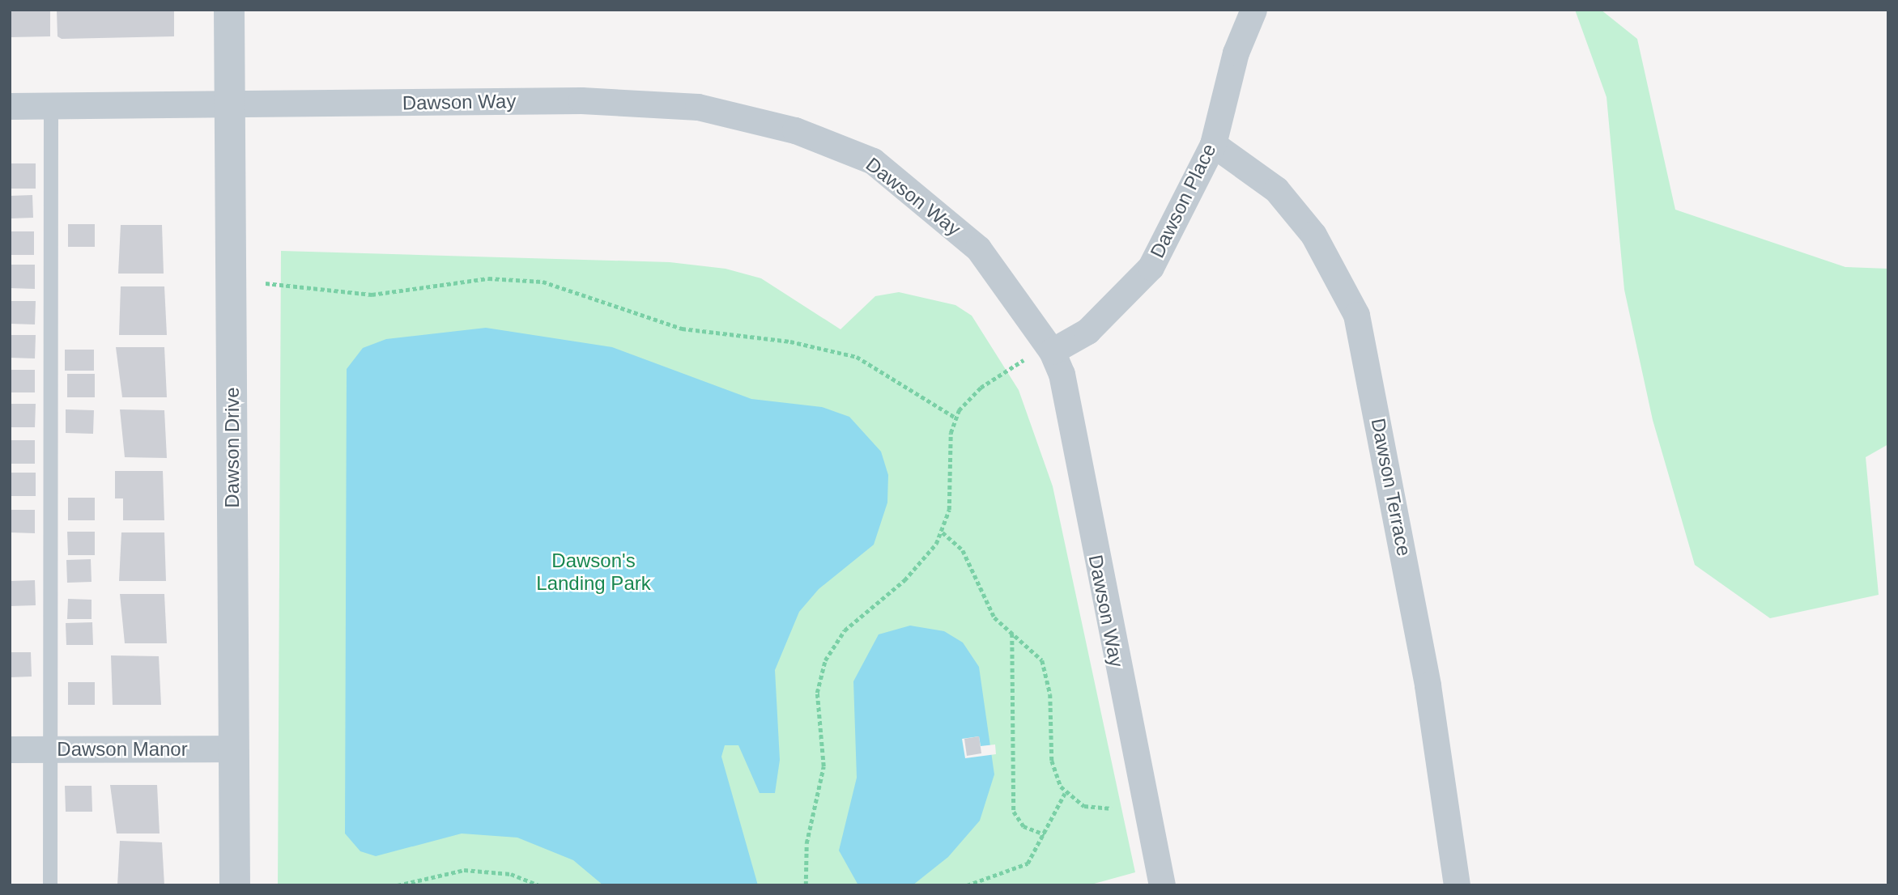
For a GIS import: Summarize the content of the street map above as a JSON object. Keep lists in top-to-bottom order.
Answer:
{
  "streets": {
    "street": [
      "Dawson Way",
      "Dawson Place",
      "Dawson Drive",
      "Dawson Terrace",
      "Dawson Manor"
    ]
  },
  "crossings": [
    ["Dawson Way", "Dawson Place"],
    ["Dawson Way", "Dawson Drive"],
    ["Dawson Place", "Dawson Terrace"],
    ["Dawson Drive", "Dawson Manor"]
  ],
  "parks": ["Dawson's Landing Park"]
}
